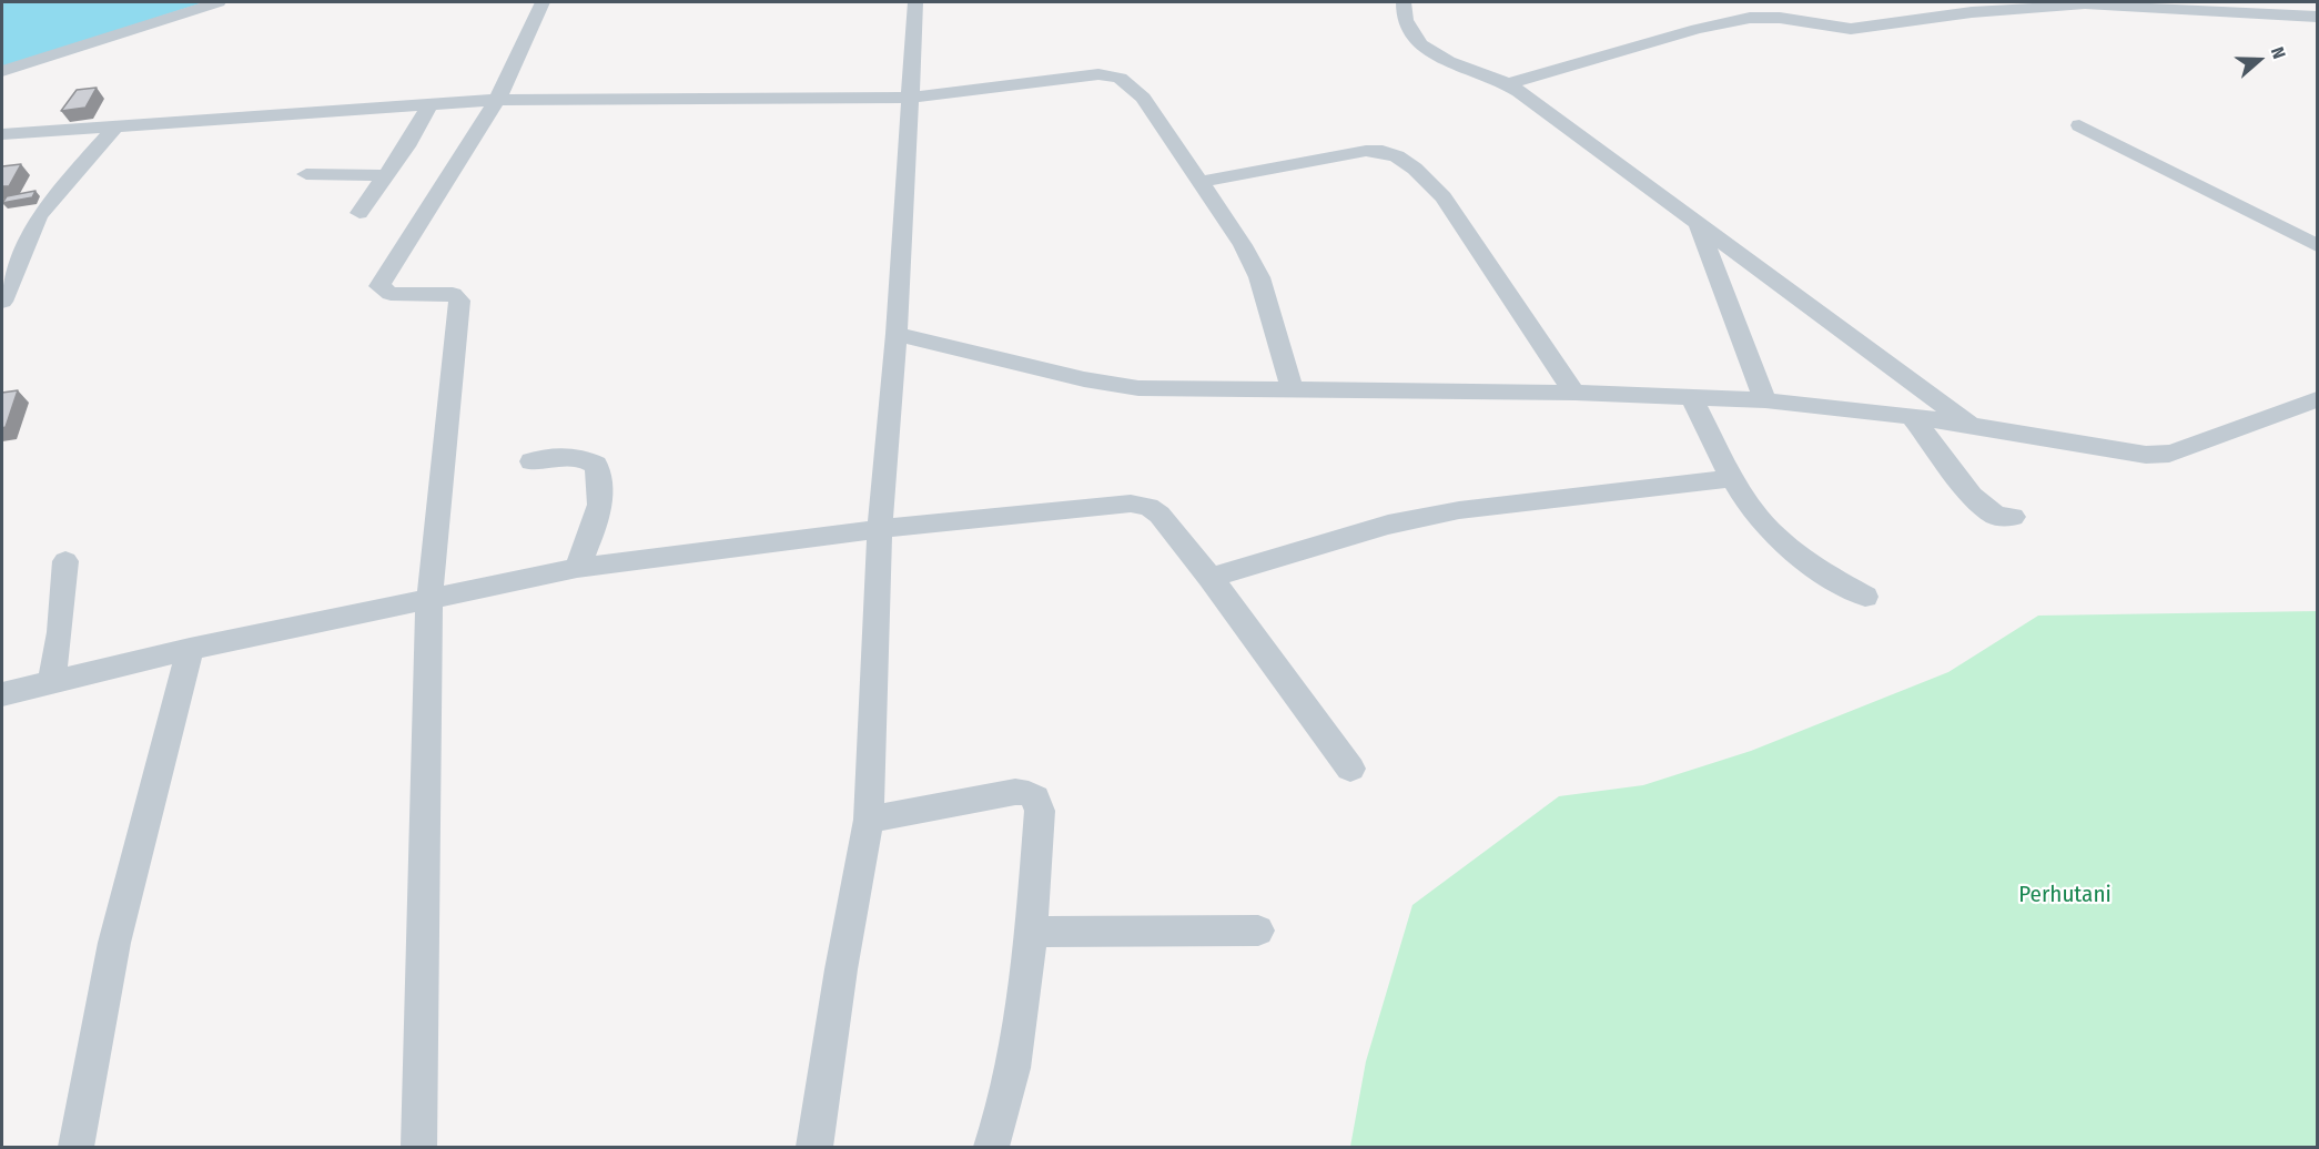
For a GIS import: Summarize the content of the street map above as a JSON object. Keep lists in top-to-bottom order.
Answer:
{
  "parks": ["Perhutani"],
  "north": "right"
}
